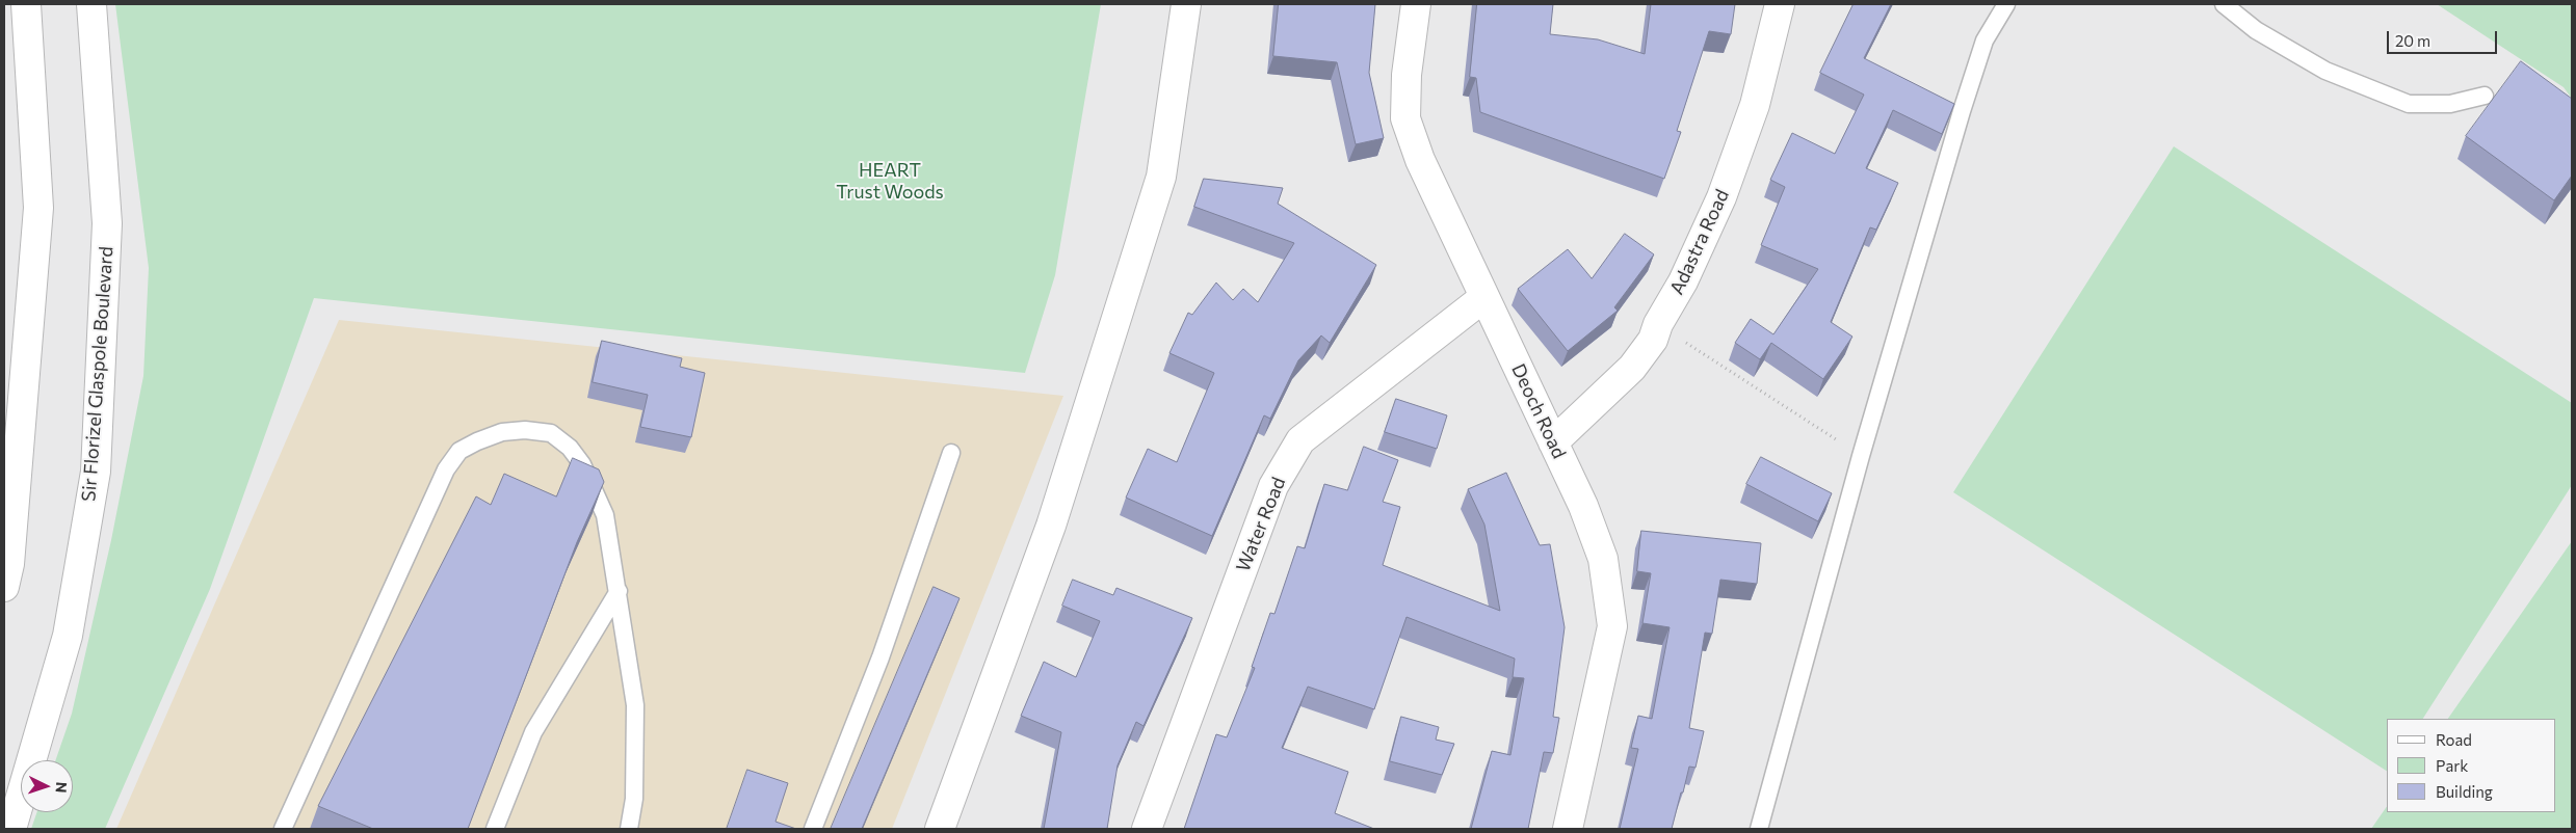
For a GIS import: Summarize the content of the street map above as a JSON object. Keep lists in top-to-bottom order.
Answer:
{
  "streets": {
    "main road": [
      "Adastra Road",
      "Sir Florizel Glaspole Boulevard",
      "Deoch Road",
      "Water Road"
    ]
  },
  "crossings": [
    ["Adastra Road", "Deoch Road"],
    ["Deoch Road", "Water Road"]
  ],
  "parks": ["HEART Trust Woods"],
  "legend": ["Road", "Park", "Building"],
  "scale_bar": "20 m",
  "north": "right"
}
